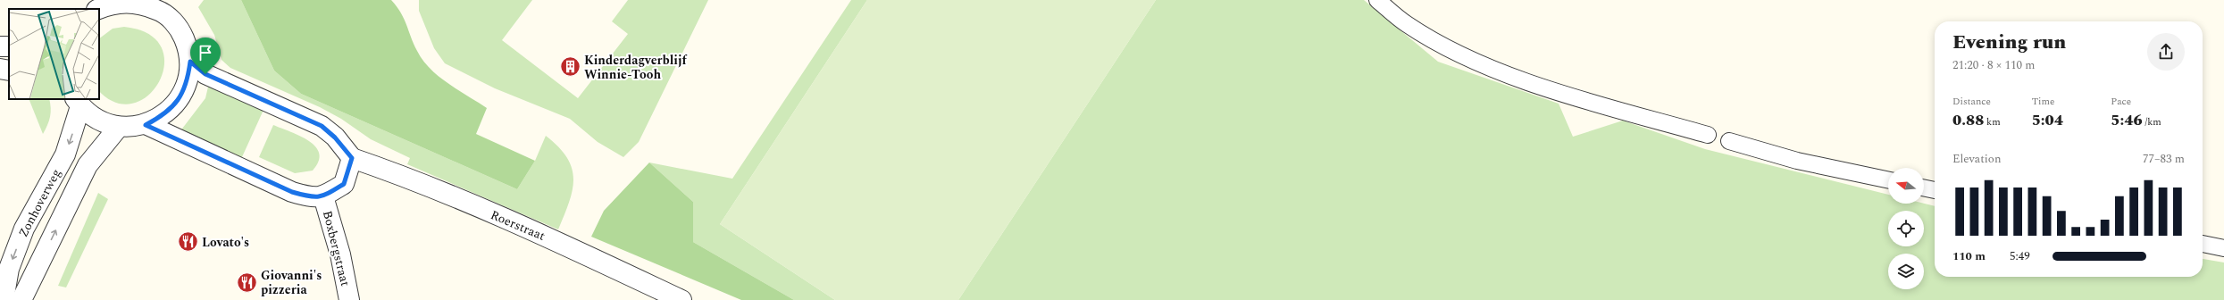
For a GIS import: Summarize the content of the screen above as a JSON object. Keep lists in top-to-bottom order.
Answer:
{
  "streets": {
    "street": ["Zonhoverweg", "Roerstraat", "Boxbergstraat"]
  },
  "crossings": [
    ["Roerstraat", "Boxbergstraat"]
  ],
  "places": {
    "building": ["Kinderdagverblijf Winnie-Tooh"],
    "restaurant": ["Lovato's", "Giovanni's pizzeria"]
  },
  "north": "left",
  "page": {
    "heading": ["Evening run", "21:20 · 8 × 110 m"],
    "stats": [
      ["Distance", "0.88 km"],
      ["Time", "5:04"],
      ["Pace", "5:46 /km"]
    ],
    "chart": ["Elevation", "77–83 m"],
    "list": [
      {
        "name": "110 m",
        "note": "5:49"
      }
    ]
  }
}
